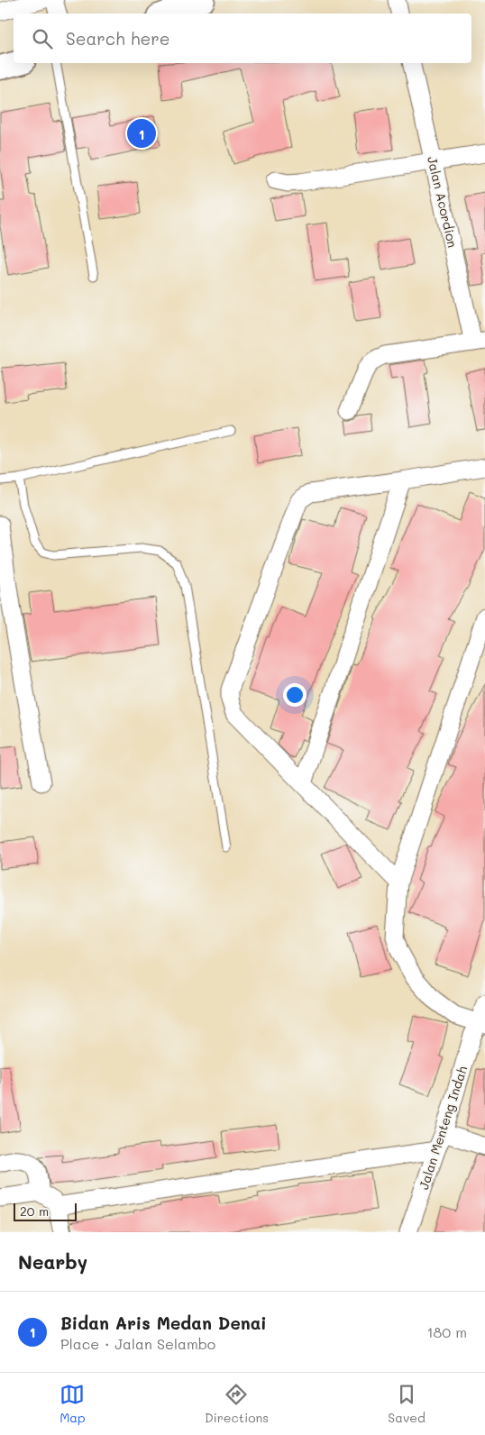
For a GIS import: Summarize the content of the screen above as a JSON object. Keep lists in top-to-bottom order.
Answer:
{
  "streets": {
    "street": ["Jalan Acordion", "Jalan Menteng Indah"]
  },
  "scale_bar": "20 m",
  "page": {
    "search": "Search here",
    "pins": "1",
    "scale": "20 m",
    "heading": "Nearby",
    "list": [
      {
        "mark": "1",
        "name": "Bidan Aris Medan Denai",
        "note": "Place · Jalan Selambo",
        "value": "180 m"
      }
    ],
    "nav": ["Map", "Directions", "Saved"]
  }
}
